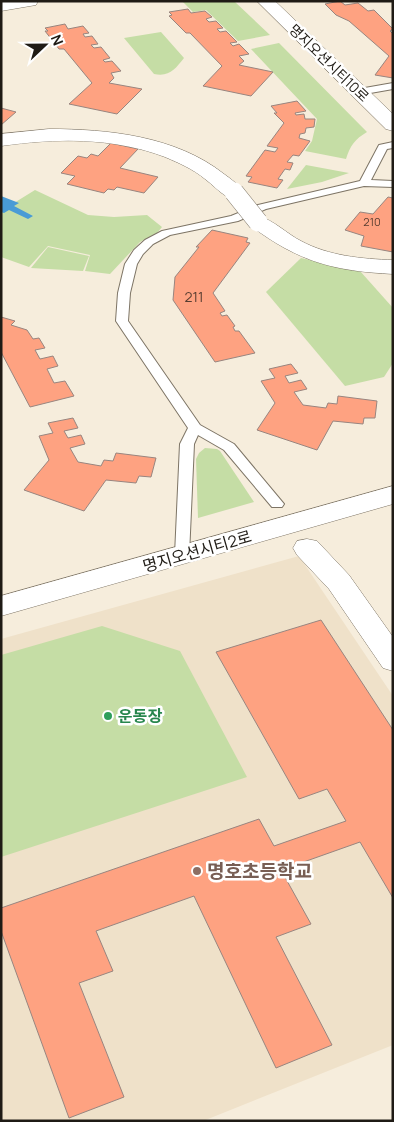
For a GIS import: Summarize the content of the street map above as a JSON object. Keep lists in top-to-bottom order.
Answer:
{
  "streets": {
    "street": ["명지오션시티10로", "명지오션시티2로"]
  },
  "places": ["운동장", "명호초등학교"],
  "house_numbers": ["210", "211"],
  "north": "right"
}
